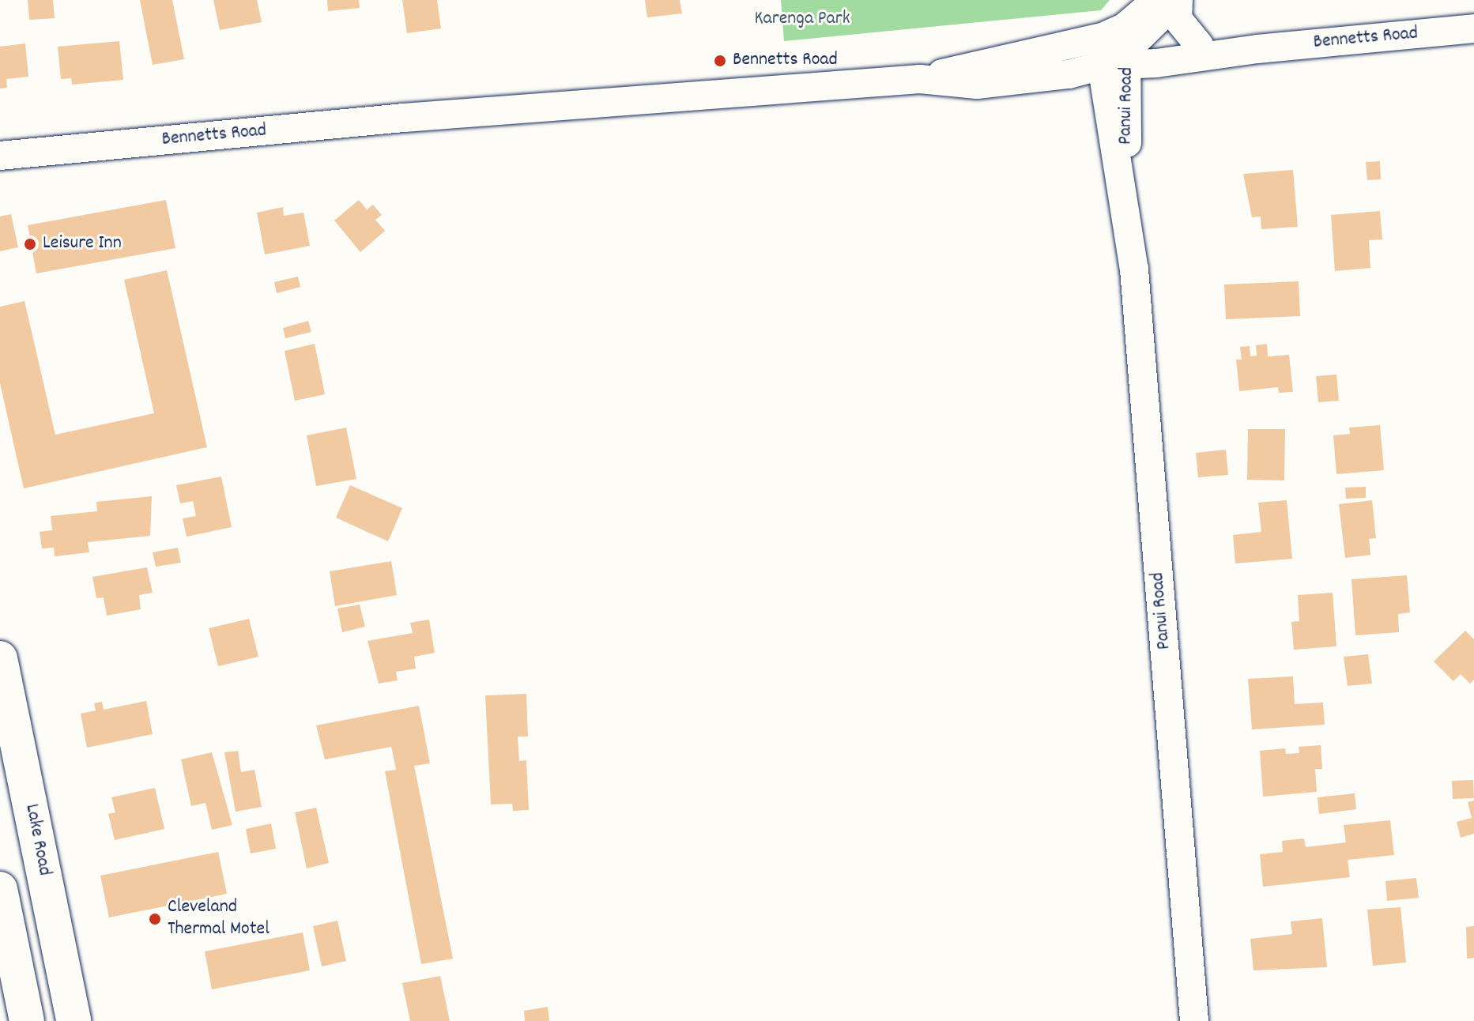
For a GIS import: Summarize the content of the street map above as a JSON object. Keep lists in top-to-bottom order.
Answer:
{
  "streets": {
    "main road": ["Lake Road"],
    "street": ["Bennetts Road", "Panui Road"]
  },
  "crossings": [
    ["Bennetts Road", "Panui Road"]
  ],
  "parks": ["Karenga Park"],
  "places": ["Bennetts Road", "Leisure Inn", "Cleveland Thermal Motel"]
}
